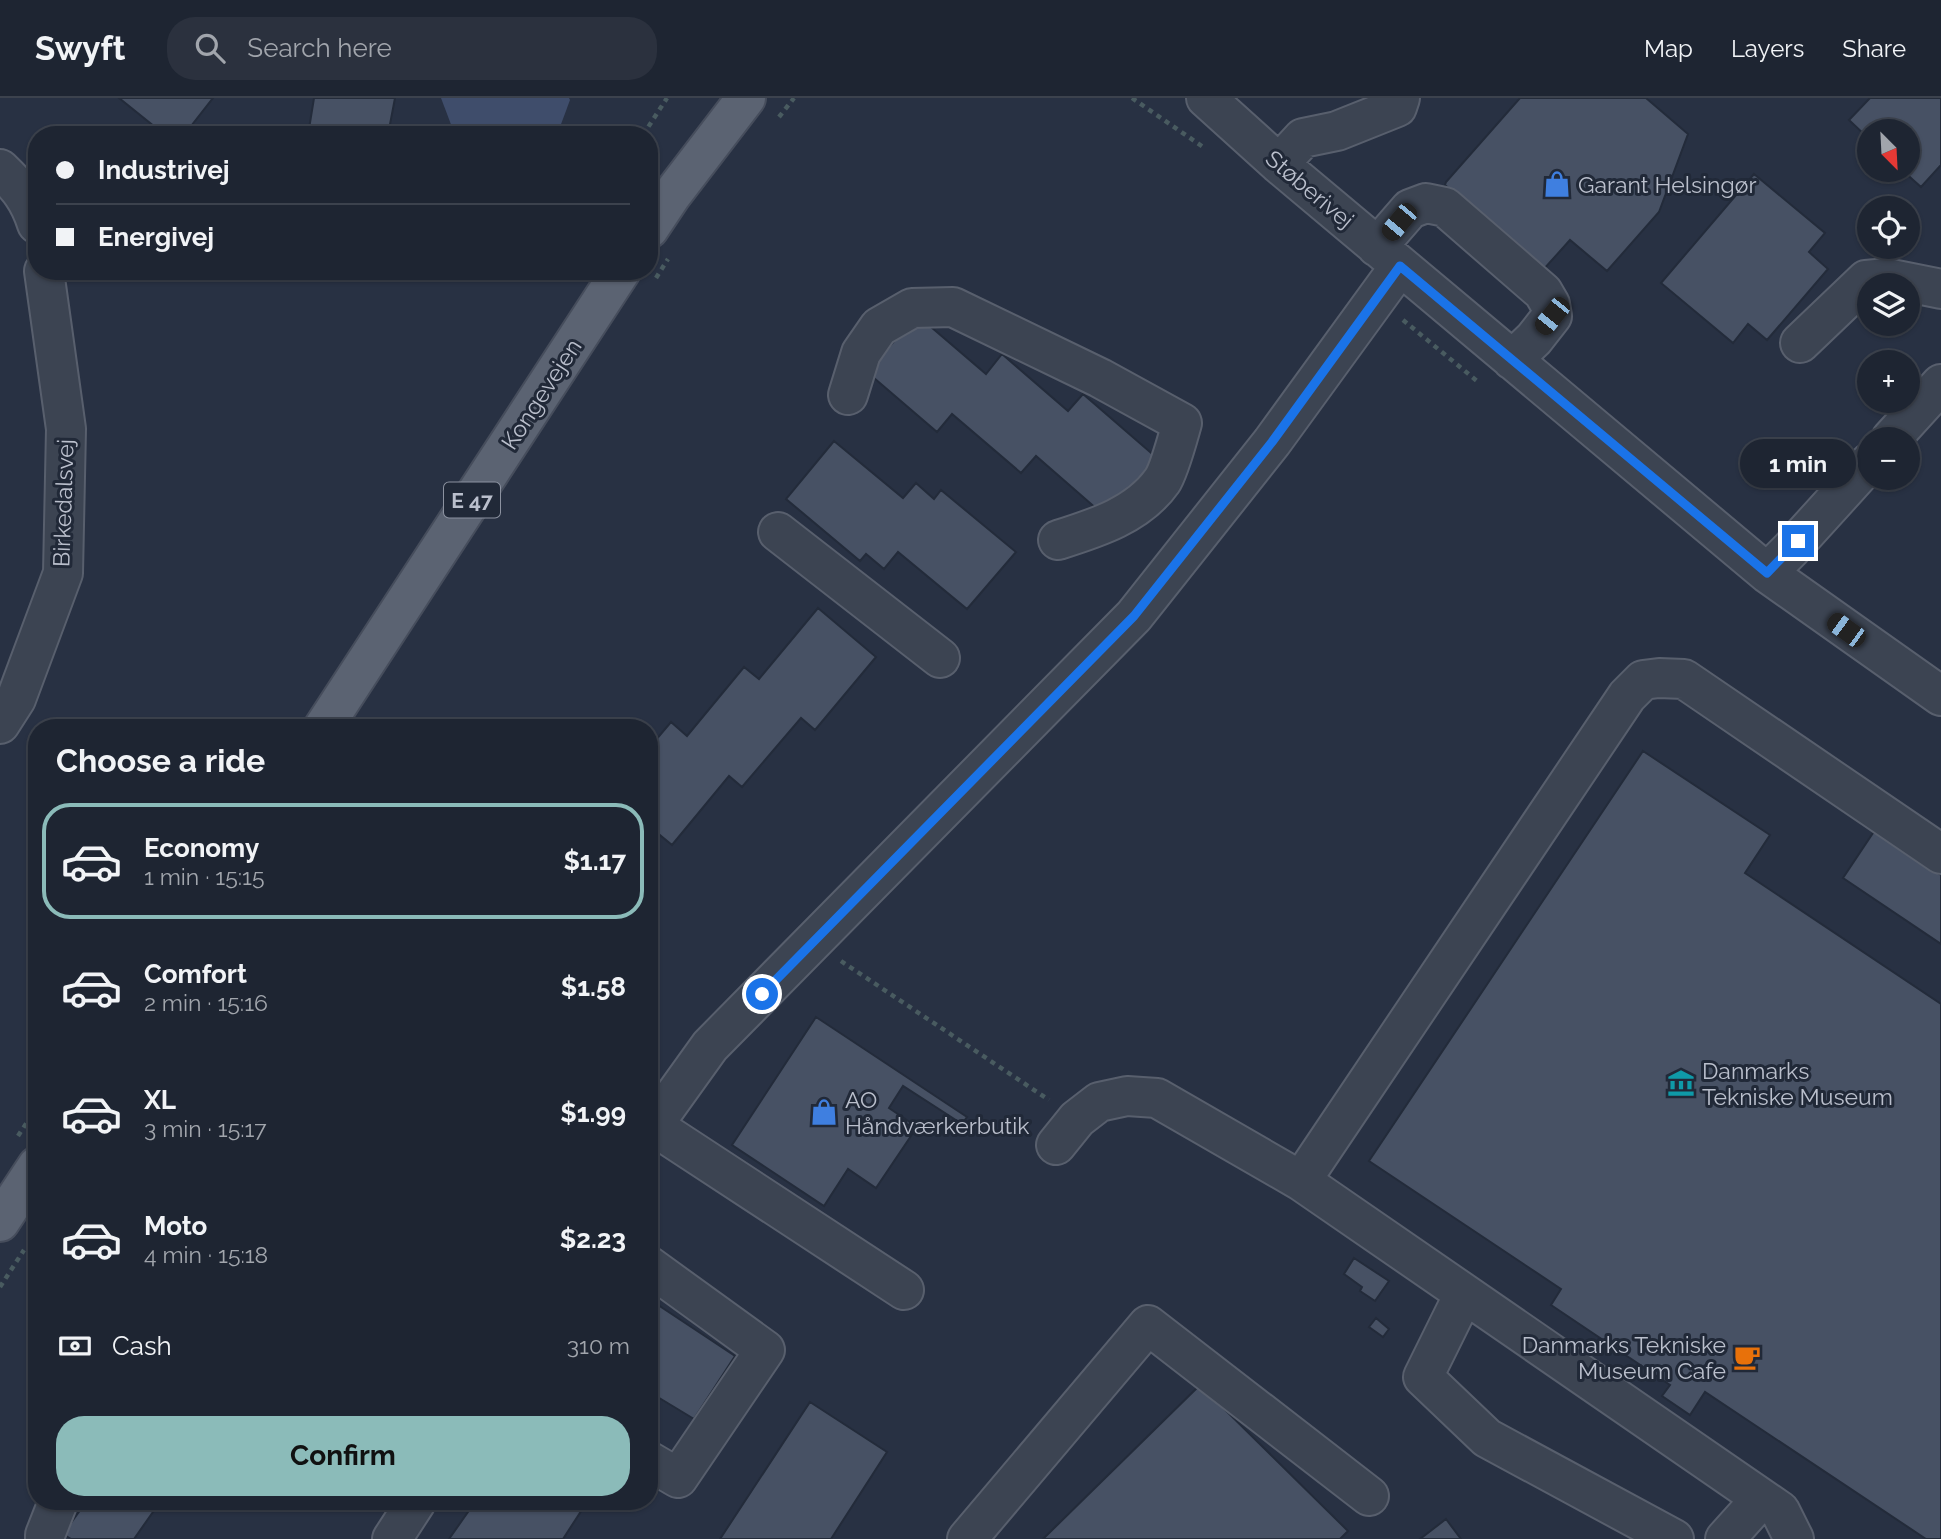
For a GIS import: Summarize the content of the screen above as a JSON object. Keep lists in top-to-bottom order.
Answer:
{
  "streets": {
    "main road": ["Kongevejen", "E 47"],
    "street": ["Støberivej", "Birkedalsvej"]
  },
  "places": {
    "shop": ["Garant Helsingør", "AO Håndværkerbutik"],
    "museum": ["Danmarks Tekniske Museum"],
    "cafe": ["Danmarks Tekniske Museum Cafe"]
  },
  "north": "bottom right",
  "page": {
    "header": "Swyft",
    "search": "Search here",
    "nav": ["Map", "Layers", "Share"],
    "map_buttons": ["+", "−"],
    "banner": ["Industrivej", "Energivej"],
    "bubble": "1 min",
    "heading": "Choose a ride",
    "list": [
      {
        "name": "Economy",
        "note": "1 min · 15:15",
        "value": "$1.17"
      },
      {
        "name": "Comfort",
        "note": "2 min · 15:16",
        "value": "$1.58"
      },
      {
        "name": "XL",
        "note": "3 min · 15:17",
        "value": "$1.99"
      },
      {
        "name": "Moto",
        "note": "4 min · 15:18",
        "value": "$2.23"
      }
    ],
    "pay": ["Cash", "310 m"],
    "buttons": "Confirm"
  }
}
